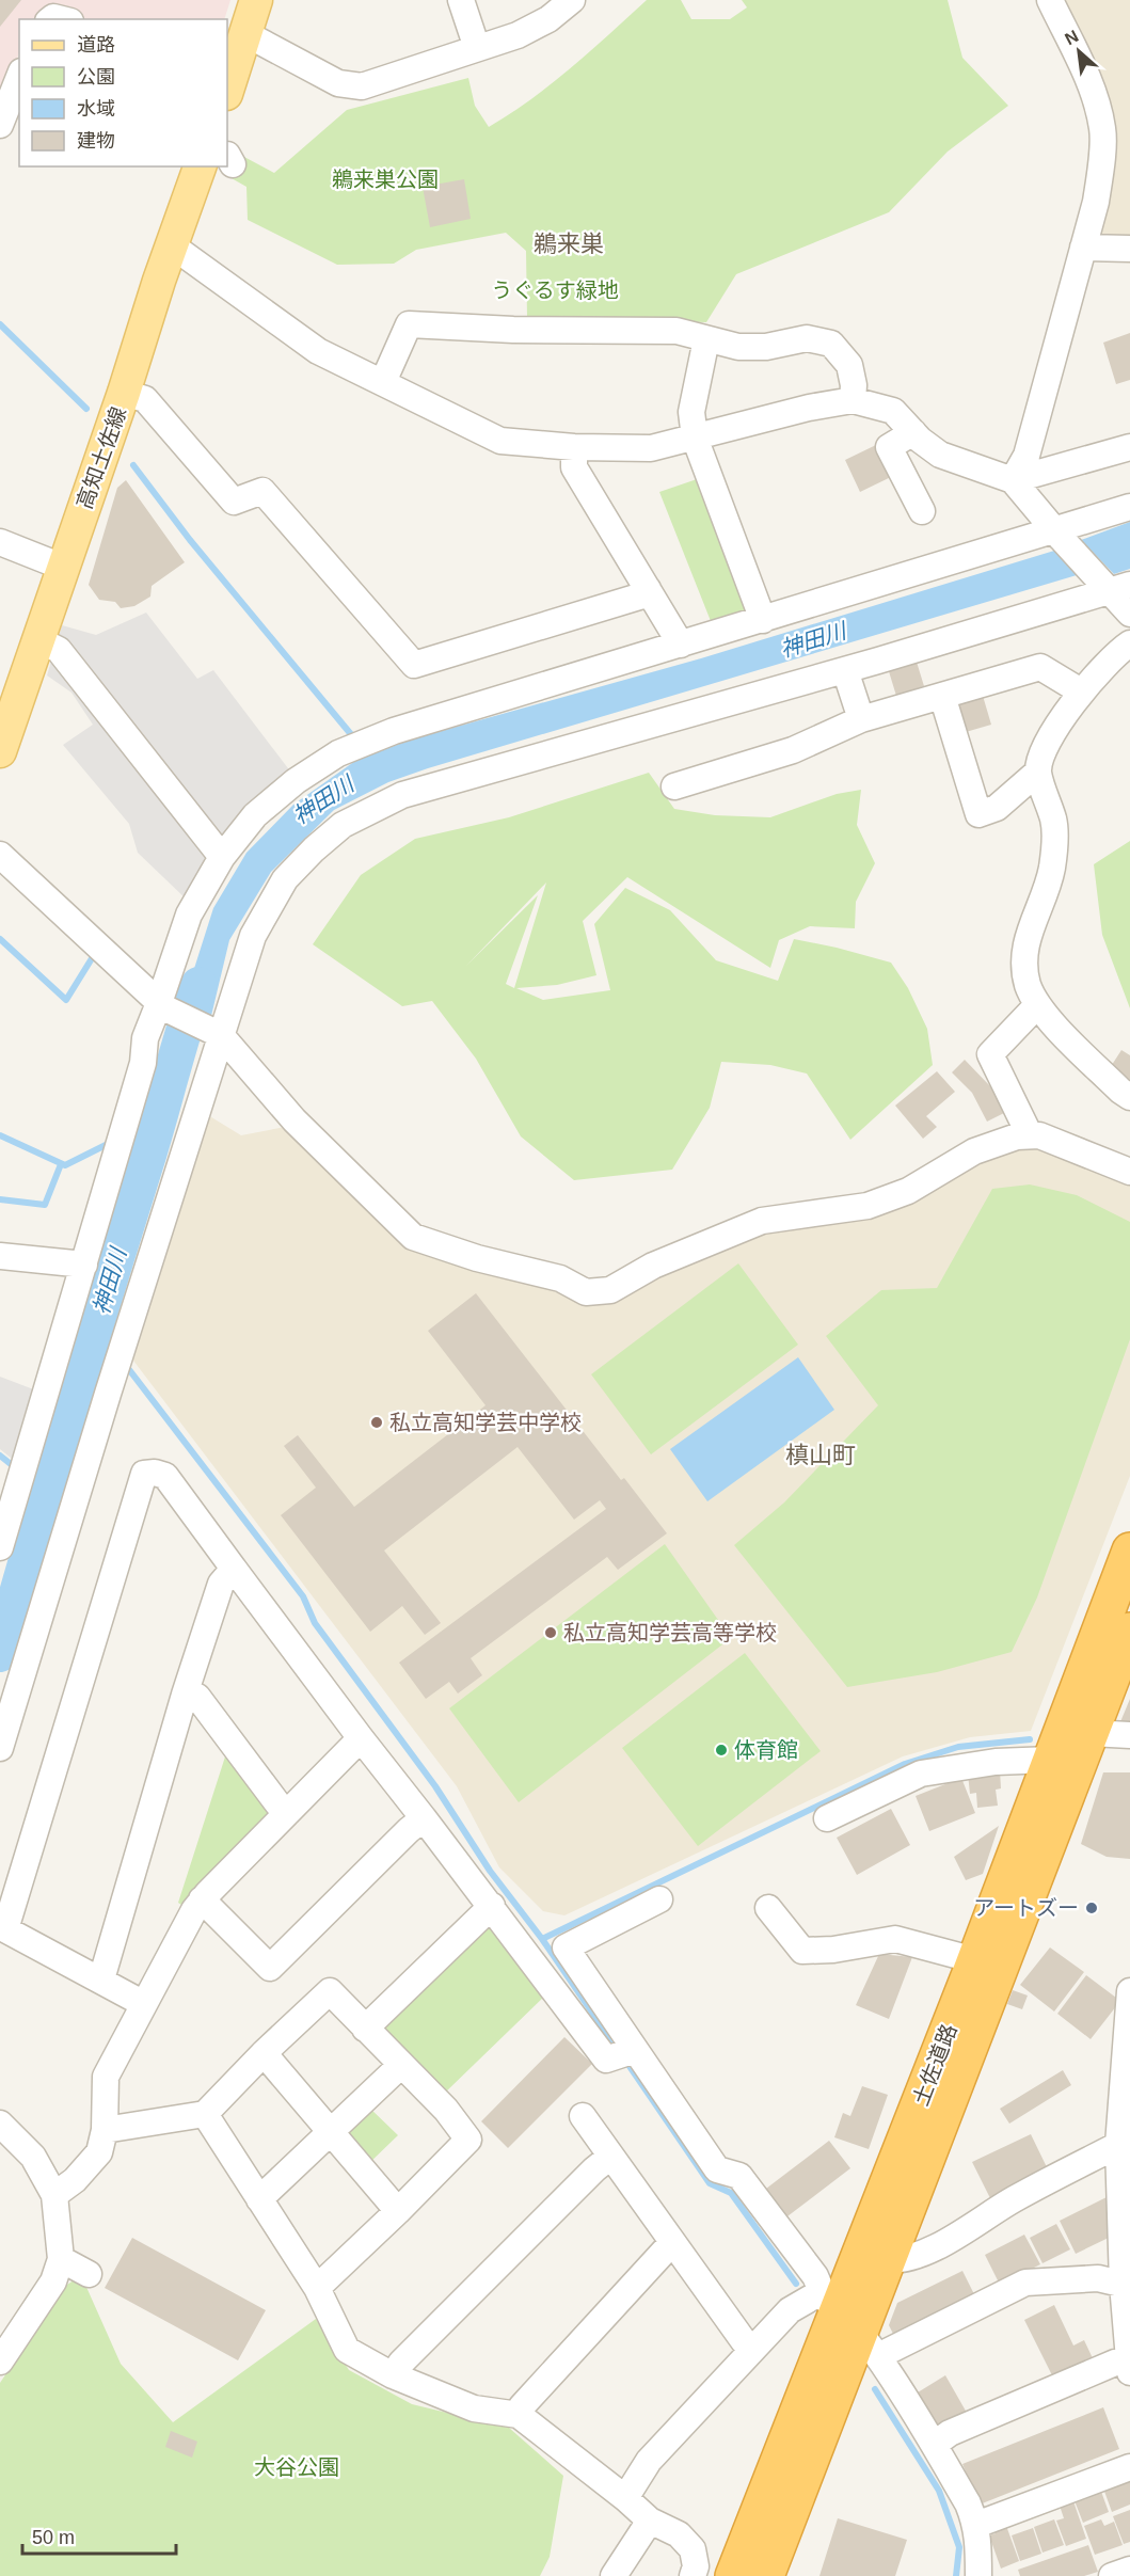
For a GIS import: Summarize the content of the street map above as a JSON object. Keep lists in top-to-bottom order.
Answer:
{
  "streets": {
    "highway": ["土佐道路"],
    "main road": ["高知土佐線"]
  },
  "districts": ["鵜来巣", "槙山町"],
  "water": ["神田川"],
  "parks": ["鵜来巣公園", "うぐるす緑地", "大谷公園"],
  "places": [
    "私立高知学芸中学校",
    "私立高知学芸高等学校",
    "体育館",
    "アートズー"
  ],
  "legend": [
    "道路",
    "公園",
    "水域",
    "建物"
  ],
  "scale_bar": "50 m",
  "north": "top left"
}
